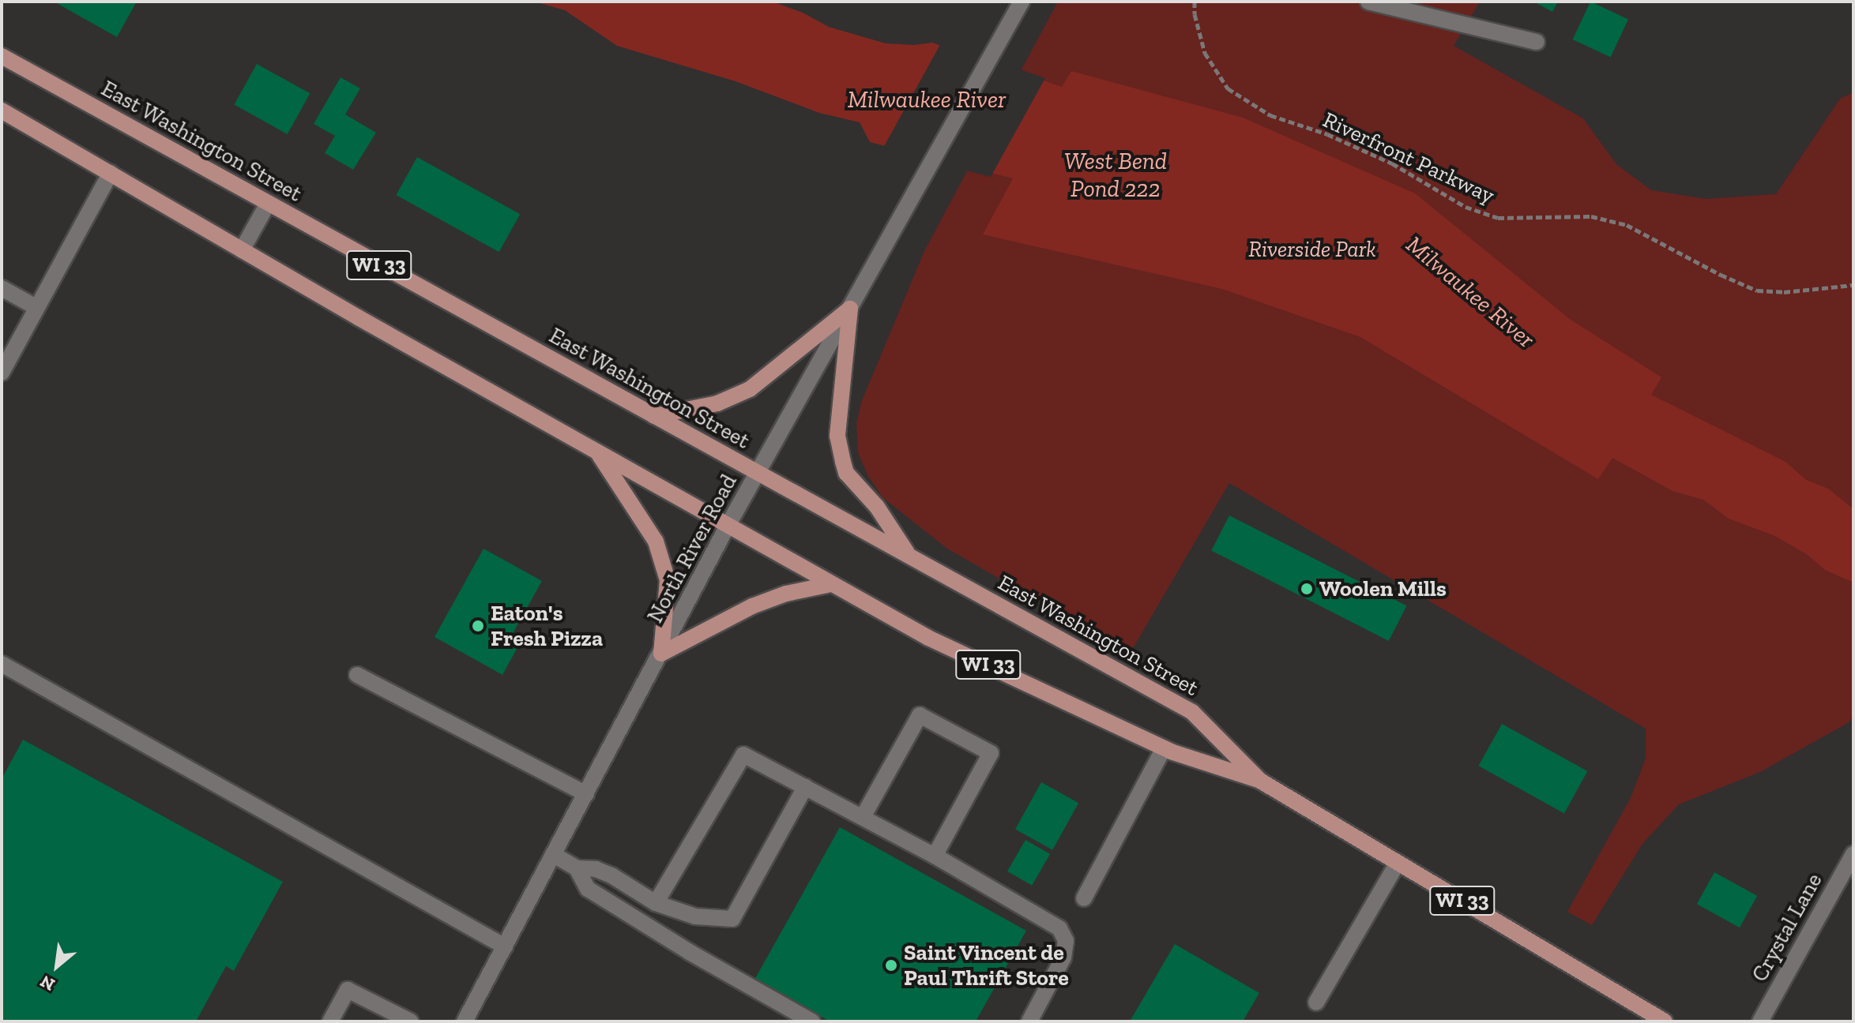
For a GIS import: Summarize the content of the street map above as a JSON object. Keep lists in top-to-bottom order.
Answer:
{
  "streets": {
    "main road": ["East Washington Street", "WI 33"],
    "street": ["North River Road", "Crystal Lane"],
    "path": ["Riverfront Parkway"]
  },
  "crossings": [
    ["East Washington Street", "North River Road"]
  ],
  "water": ["Milwaukee River", "West Bend Pond 222"],
  "parks": ["Riverside Park"],
  "places": ["Woolen Mills", "Eaton's Fresh Pizza", "Saint Vincent de Paul Thrift Store"],
  "north": "bottom left"
}
